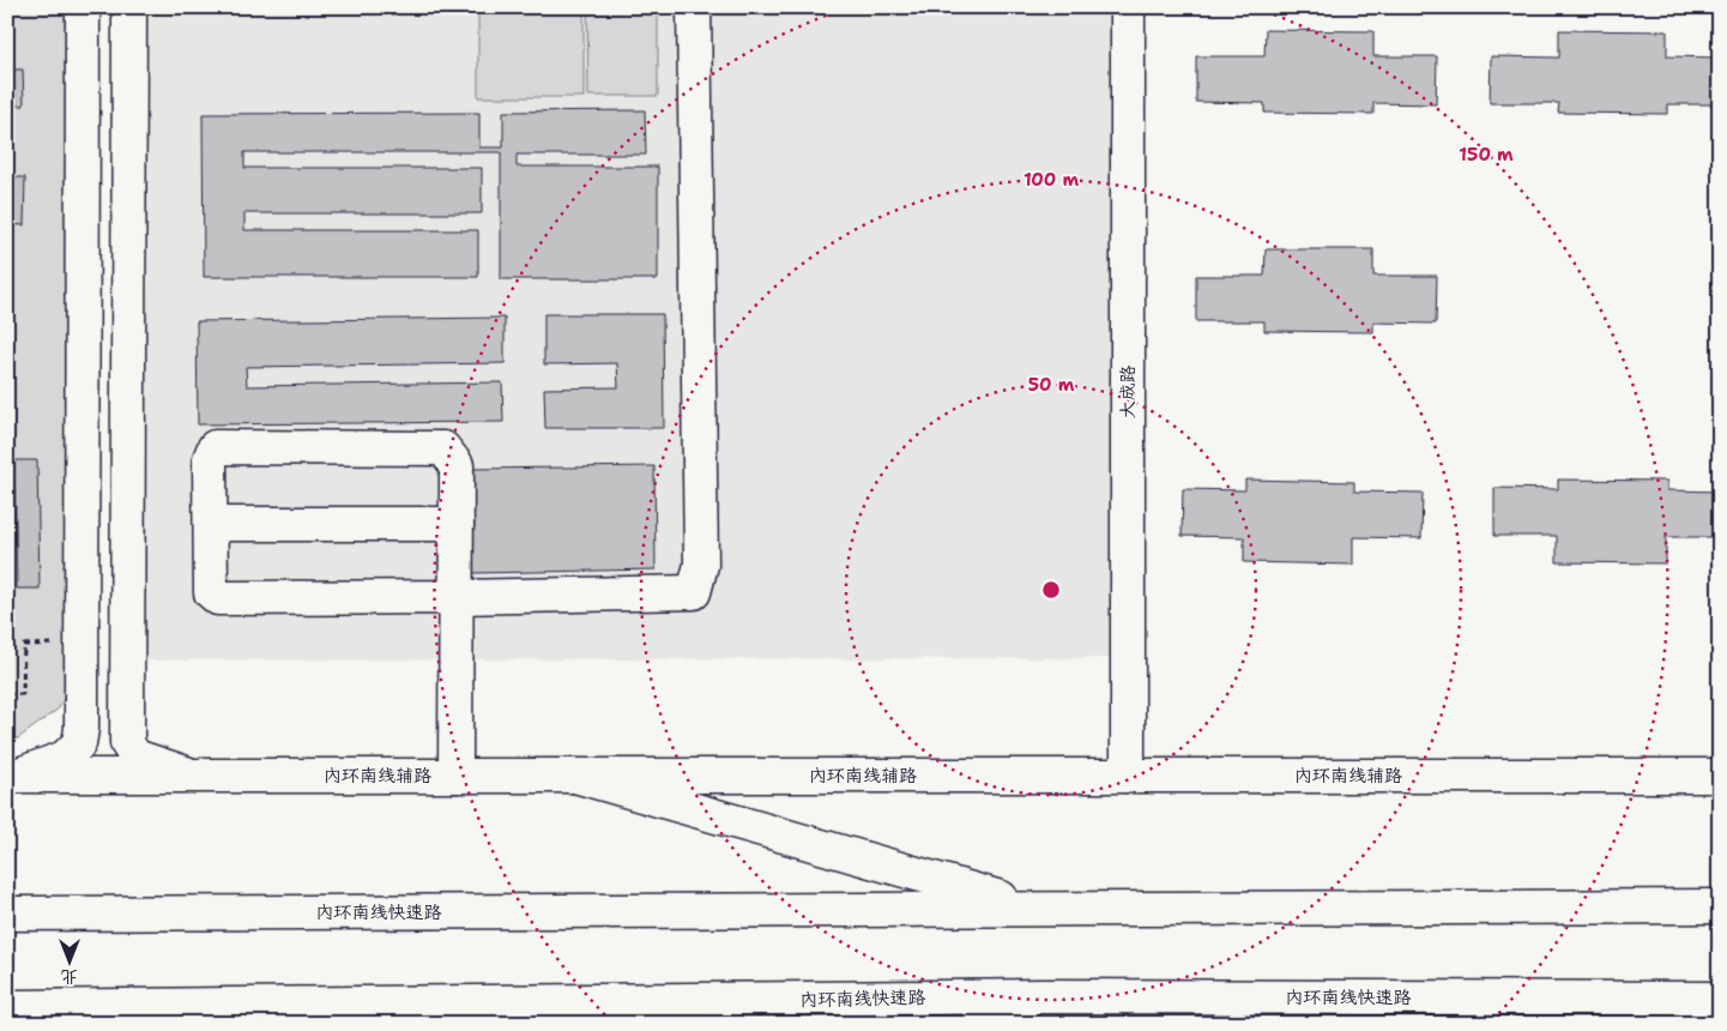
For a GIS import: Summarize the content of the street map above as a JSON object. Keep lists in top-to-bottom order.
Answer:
{
  "streets": {
    "main road": ["大成路", "内环南线辅路", "内环南线快速路"]
  },
  "crossings": [
    ["大成路", "内环南线辅路"]
  ],
  "north": "bottom",
  "rings": ["150 m", "100 m", "50 m"]
}
